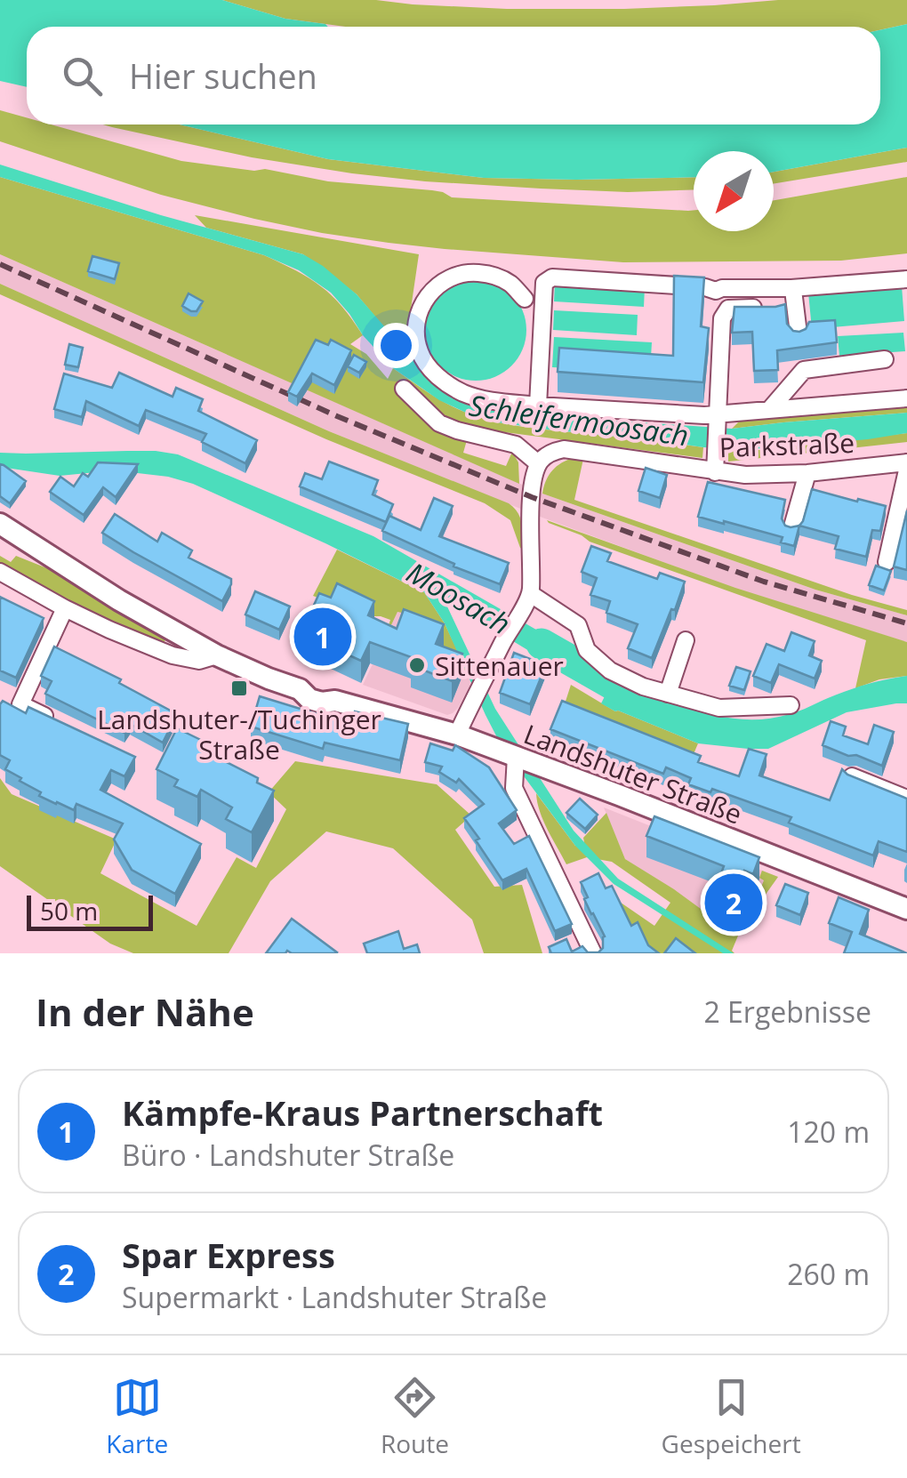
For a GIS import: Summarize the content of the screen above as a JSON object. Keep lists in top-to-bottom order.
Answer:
{
  "streets": {
    "main road": ["Landshuter Straße"],
    "street": ["Parkstraße"]
  },
  "water": ["Schleifermoosach", "Moosach"],
  "places": {
    "other": ["Sittenauer"],
    "transit": ["Landshuter-/Tuchinger Straße"]
  },
  "scale_bar": "50 m",
  "north": "bottom left",
  "page": {
    "search": "Hier suchen",
    "pins": ["1", "2"],
    "scale": "50 m",
    "heading": ["In der Nähe", "2 Ergebnisse"],
    "list": [
      {
        "mark": "1",
        "name": "Kämpfe-Kraus Partnerschaft",
        "note": "Büro · Landshuter Straße",
        "value": "120 m"
      },
      {
        "mark": "2",
        "name": "Spar Express",
        "note": "Supermarkt · Landshuter Straße",
        "value": "260 m"
      }
    ],
    "nav": ["Karte", "Route", "Gespeichert"]
  }
}
